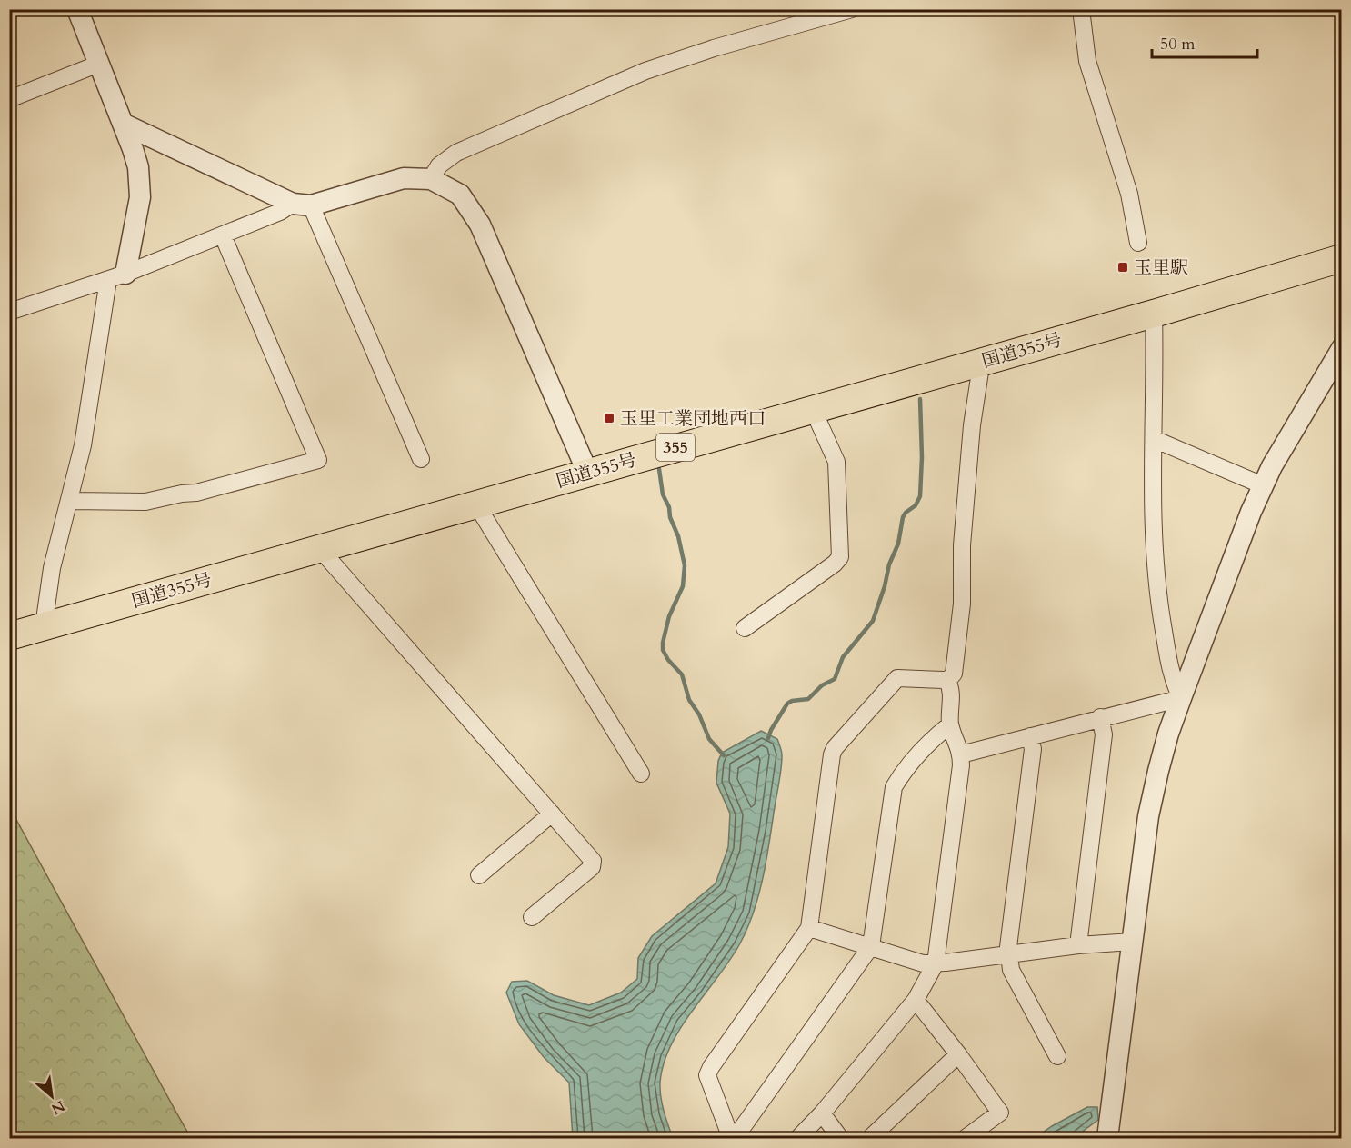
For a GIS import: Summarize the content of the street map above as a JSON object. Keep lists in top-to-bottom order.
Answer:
{
  "streets": {
    "highway": ["国道355号", "355"]
  },
  "places": {
    "transit": ["玉里駅", "玉里工業団地西口"]
  },
  "scale_bar": "50 m",
  "north": "bottom right"
}
